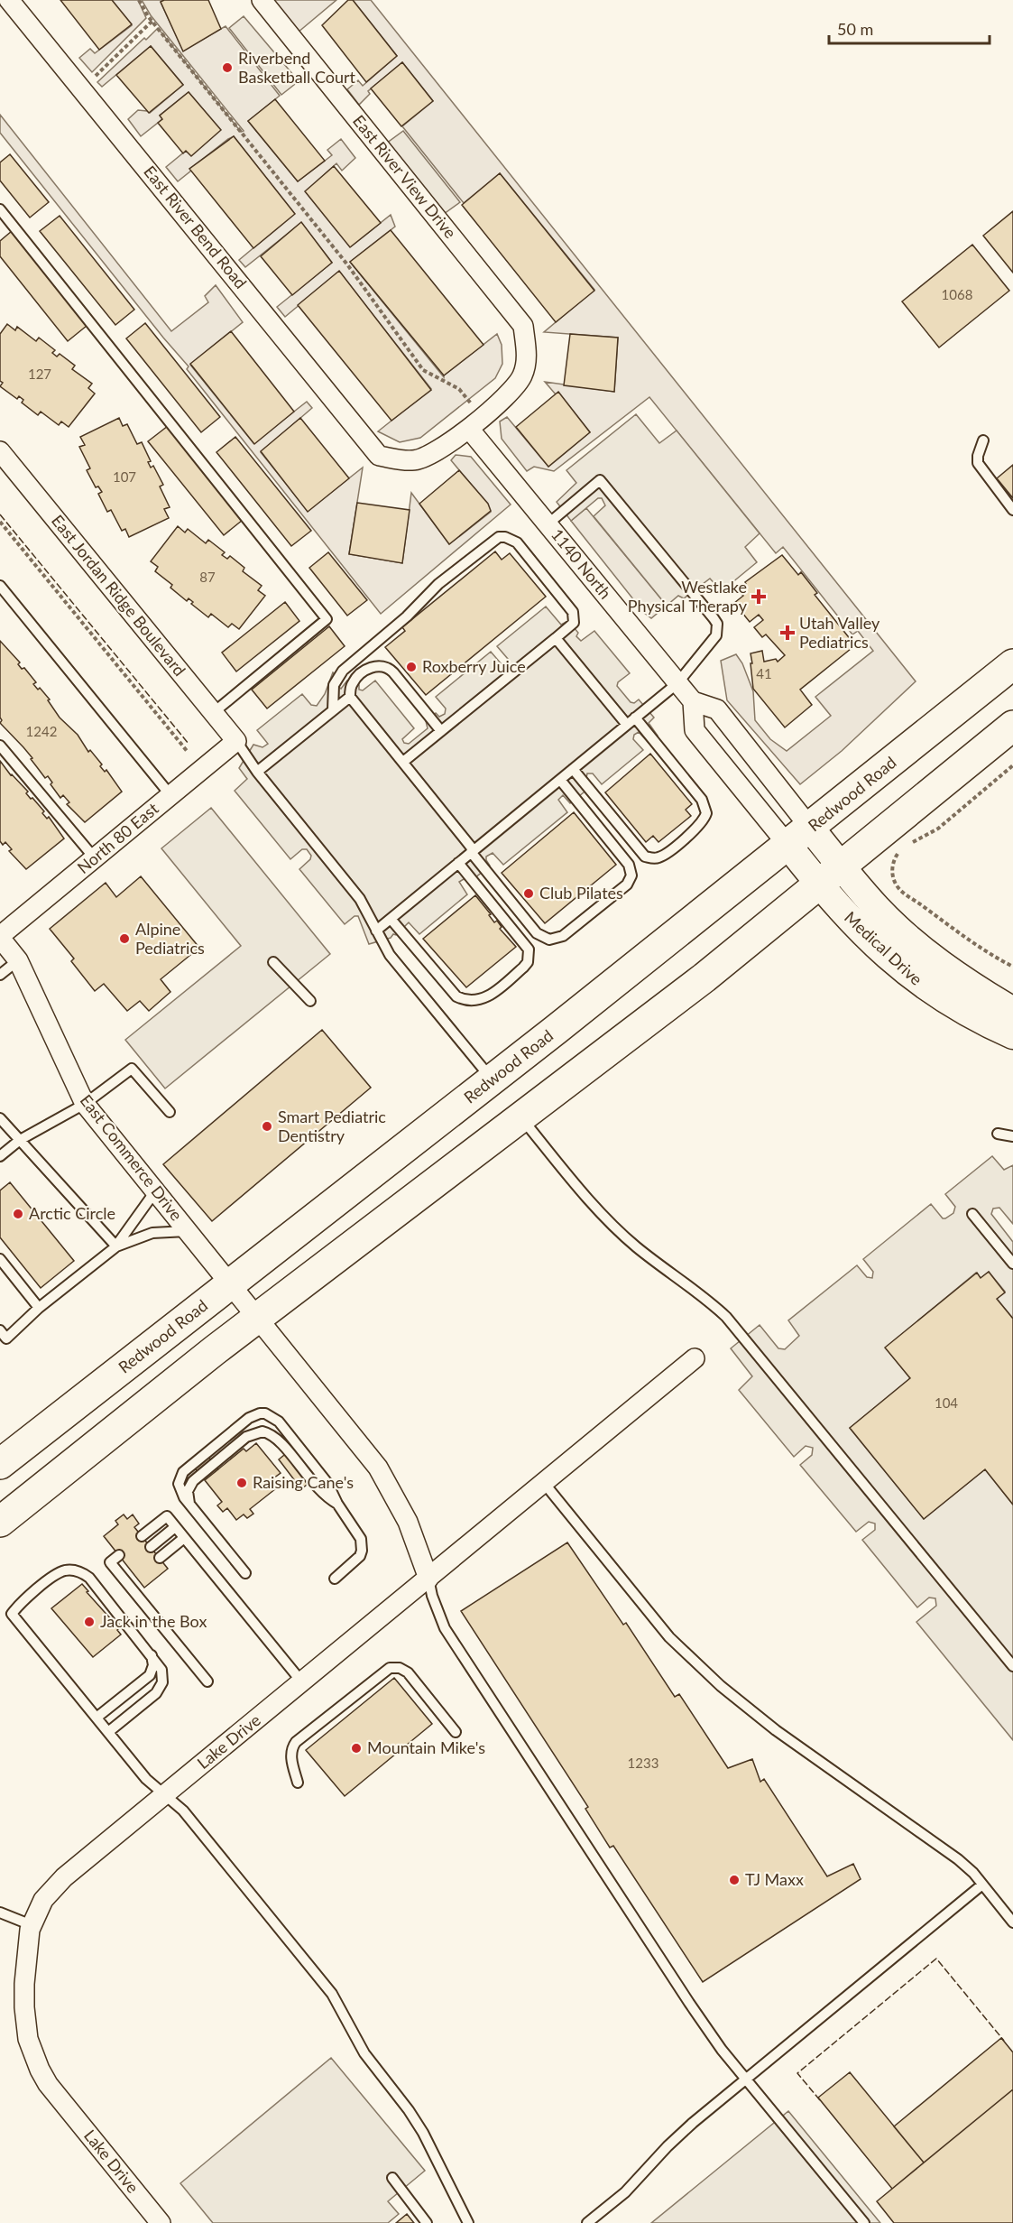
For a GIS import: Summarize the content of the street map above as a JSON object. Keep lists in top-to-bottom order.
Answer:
{
  "streets": {
    "main road": ["Redwood Road"],
    "street": [
      "East River View Drive",
      "East River Bend Road",
      "1140 North",
      "East Jordan Ridge Boulevard",
      "North 80 East",
      "Medical Drive",
      "East Commerce Drive",
      "Lake Drive"
    ]
  },
  "crossings": [
    ["East River View Drive", "East River Bend Road"],
    ["East River View Drive", "1140 North"],
    ["East River Bend Road", "1140 North"],
    ["1140 North", "Redwood Road"],
    ["1140 North", "Medical Drive"],
    ["East Jordan Ridge Boulevard", "North 80 East"],
    ["Redwood Road", "East Commerce Drive"],
    ["North 80 East", "East Commerce Drive"]
  ],
  "places": {
    "other": [
      "Riverbend Basketball Court",
      "Roxberry Juice",
      "Club Pilates",
      "Alpine Pediatrics",
      "Smart Pediatric Dentistry",
      "Arctic Circle",
      "Raising Cane's",
      "Jack in the Box",
      "Mountain Mike's",
      "TJ Maxx"
    ],
    "health": ["Westlake Physical Therapy", "Utah Valley Pediatrics"]
  },
  "house_numbers": [
    "1068",
    "127",
    "107",
    "87",
    "41",
    "1242",
    "104",
    "1233"
  ],
  "scale_bar": "50 m"
}
